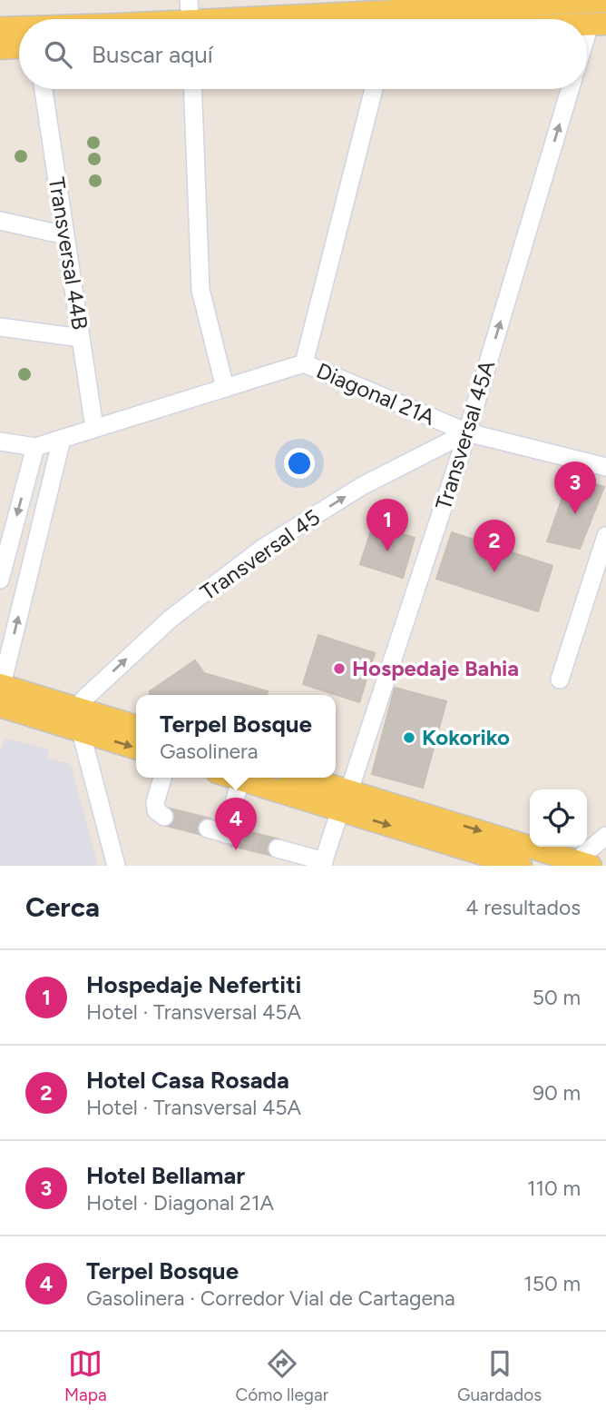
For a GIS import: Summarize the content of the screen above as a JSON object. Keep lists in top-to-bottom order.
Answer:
{
  "streets": {
    "street": [
      "Transversal 44B",
      "Diagonal 21A",
      "Transversal 45A",
      "Transversal 45"
    ]
  },
  "crossings": [
    ["Transversal 44B", "Diagonal 21A"],
    ["Diagonal 21A", "Transversal 45A"],
    ["Diagonal 21A", "Transversal 45"],
    ["Transversal 45A", "Transversal 45"]
  ],
  "one_way": ["Transversal 45A", "Transversal 45"],
  "places": ["Hospedaje Bahia", "Kokoriko"],
  "page": {
    "search": "Buscar aquí",
    "pins": [
      "3",
      "1",
      "2",
      "4"
    ],
    "popup": ["Terpel Bosque", "Gasolinera"],
    "heading": ["Cerca", "4 resultados"],
    "list": [
      {
        "mark": "1",
        "name": "Hospedaje Nefertiti",
        "note": "Hotel · Transversal 45A",
        "value": "50 m"
      },
      {
        "mark": "2",
        "name": "Hotel Casa Rosada",
        "note": "Hotel · Transversal 45A",
        "value": "90 m"
      },
      {
        "mark": "3",
        "name": "Hotel Bellamar",
        "note": "Hotel · Diagonal 21A",
        "value": "110 m"
      },
      {
        "mark": "4",
        "name": "Terpel Bosque",
        "note": "Gasolinera · Corredor Vial de Cartagena",
        "value": "150 m"
      }
    ],
    "nav": ["Mapa", "Cómo llegar", "Guardados"]
  }
}
